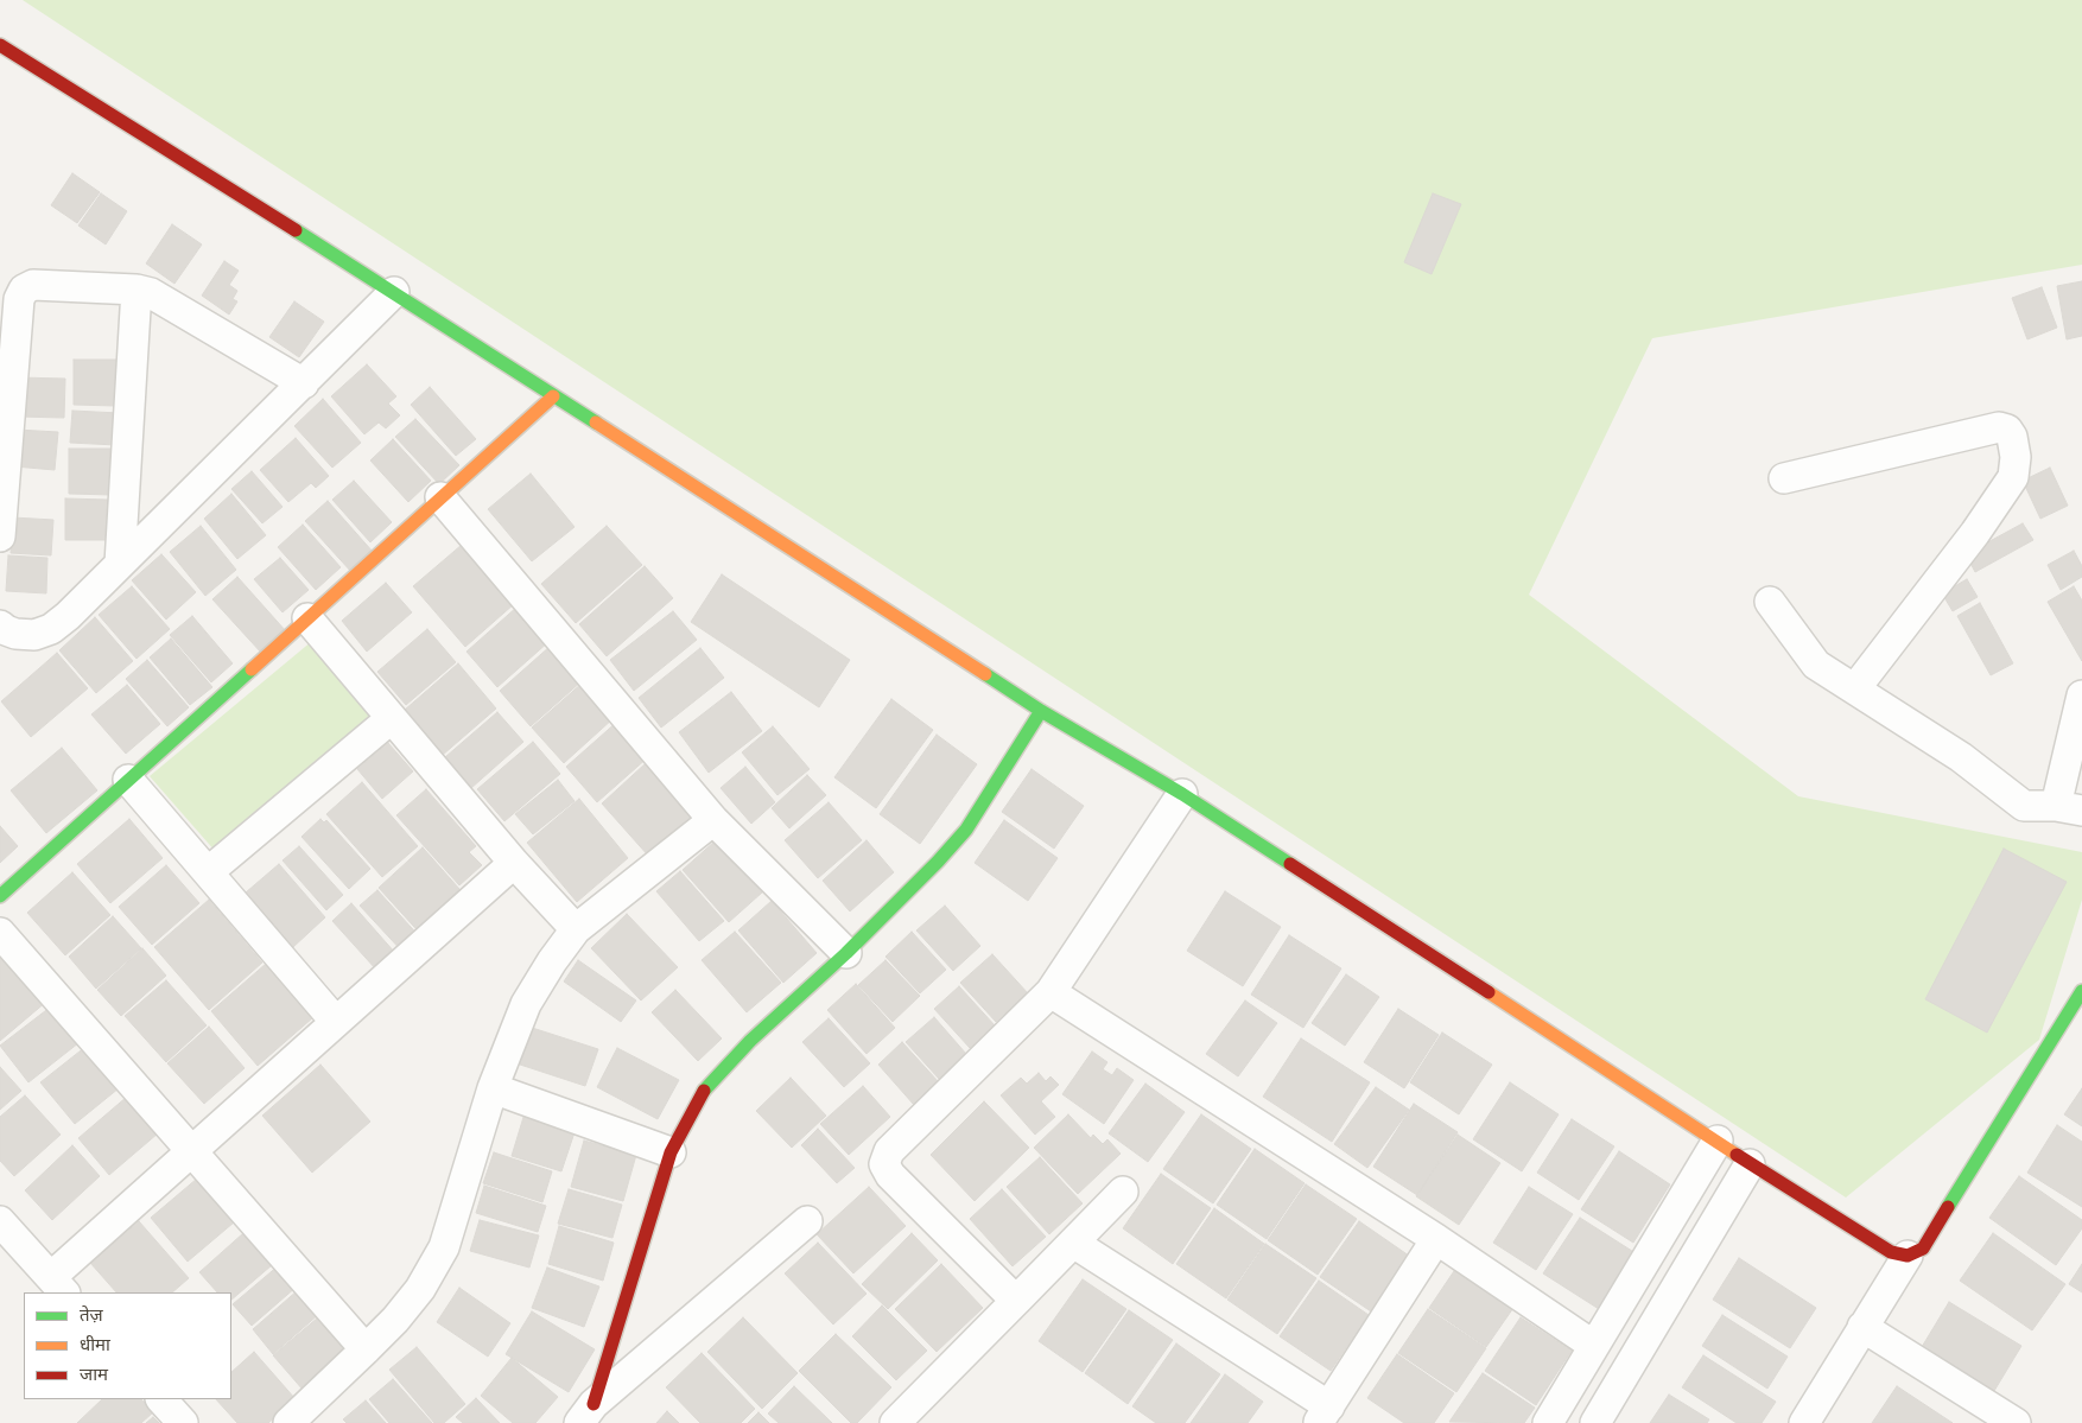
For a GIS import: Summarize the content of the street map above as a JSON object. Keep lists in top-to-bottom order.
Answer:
{
  "legend": ["तेज़", "धीमा", "जाम"]
}
